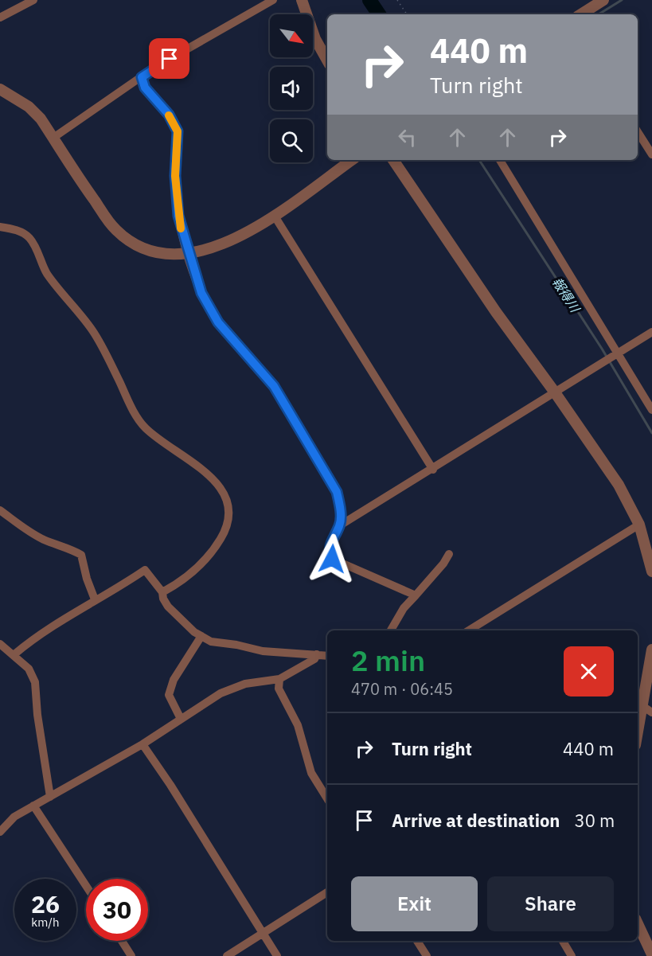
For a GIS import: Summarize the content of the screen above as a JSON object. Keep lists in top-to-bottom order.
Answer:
{
  "water": ["報得川"],
  "north": "bottom right",
  "page": {
    "turn": ["440 m", "Turn right"],
    "heading": ["2 min", "470 m · 06:45"],
    "list": [
      {
        "name": "Turn right",
        "value": "440 m"
      },
      {
        "name": "Arrive at destination",
        "value": "30 m"
      }
    ],
    "buttons": ["Exit", "Share"],
    "speed": "26 km/h",
    "limit": "30"
  }
}
